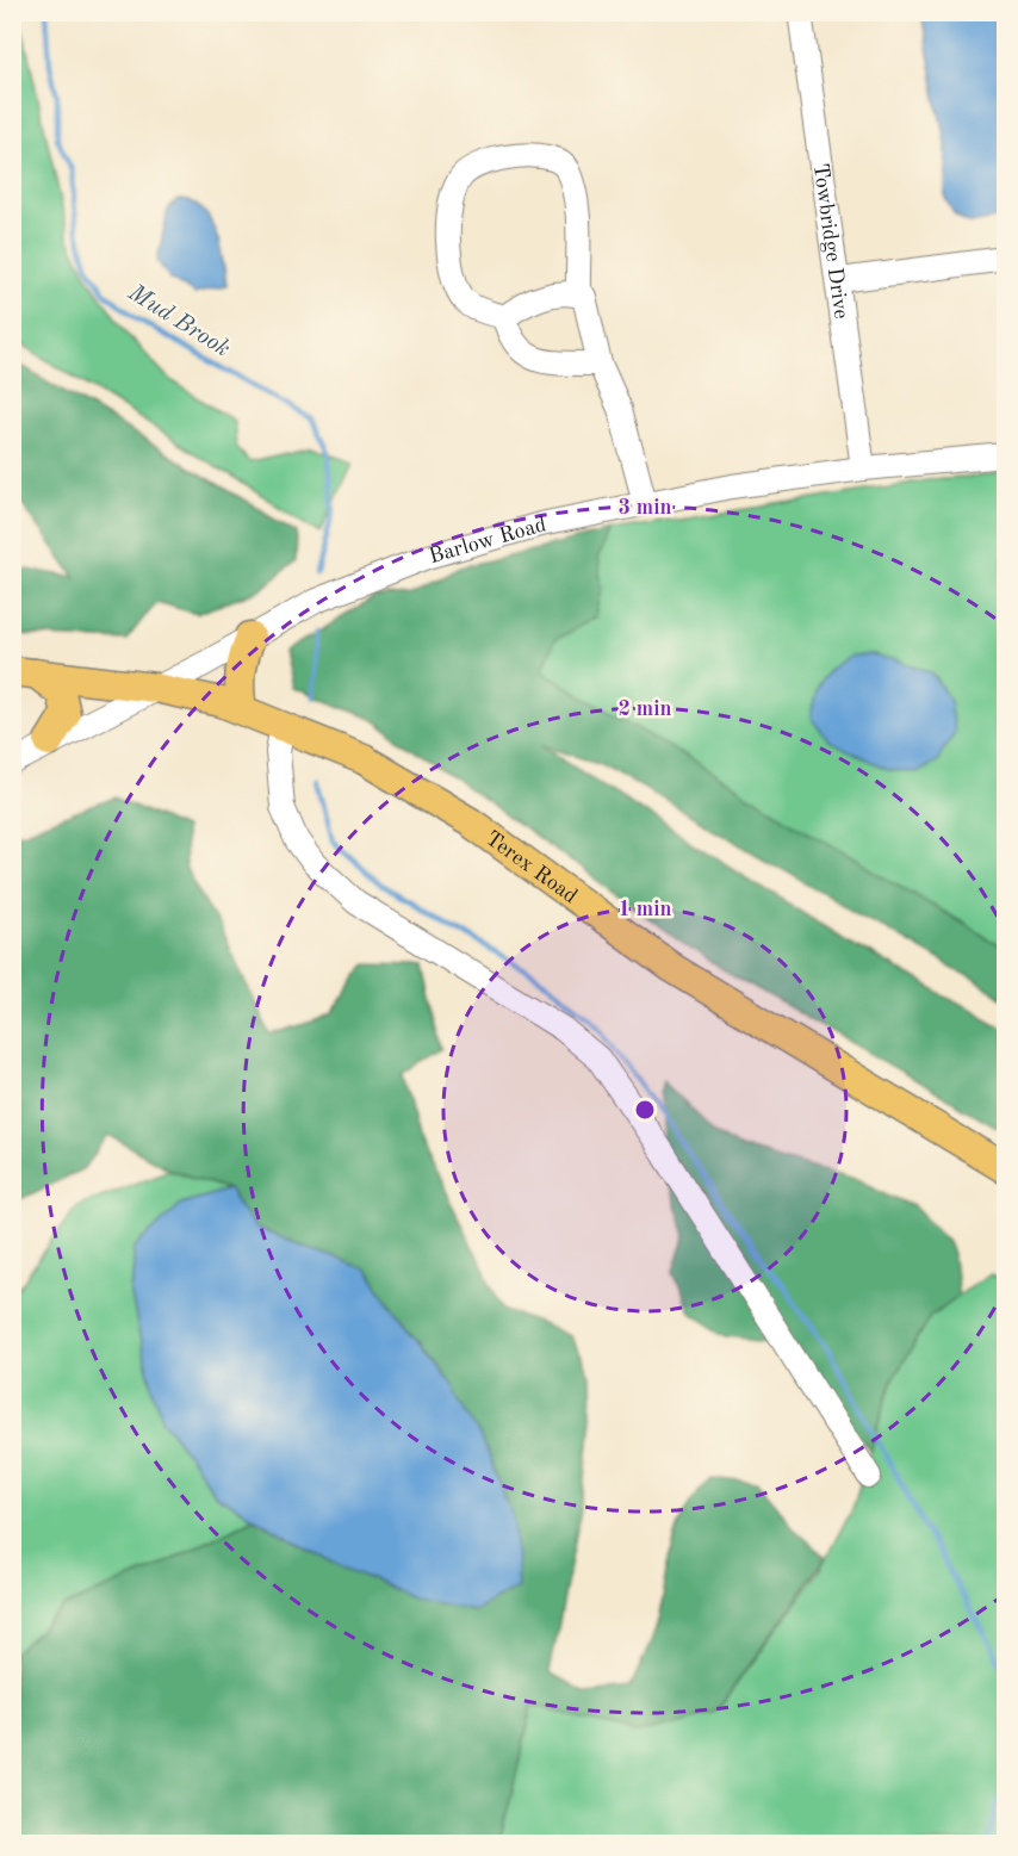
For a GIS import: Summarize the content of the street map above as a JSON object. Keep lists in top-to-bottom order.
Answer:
{
  "streets": {
    "main road": ["Terex Road"],
    "street": ["Towbridge Drive", "Barlow Road"]
  },
  "crossings": [
    ["Towbridge Drive", "Barlow Road"],
    ["Barlow Road", "Terex Road"]
  ],
  "water": ["Mud Brook"],
  "rings": ["3 min", "2 min", "1 min"]
}
